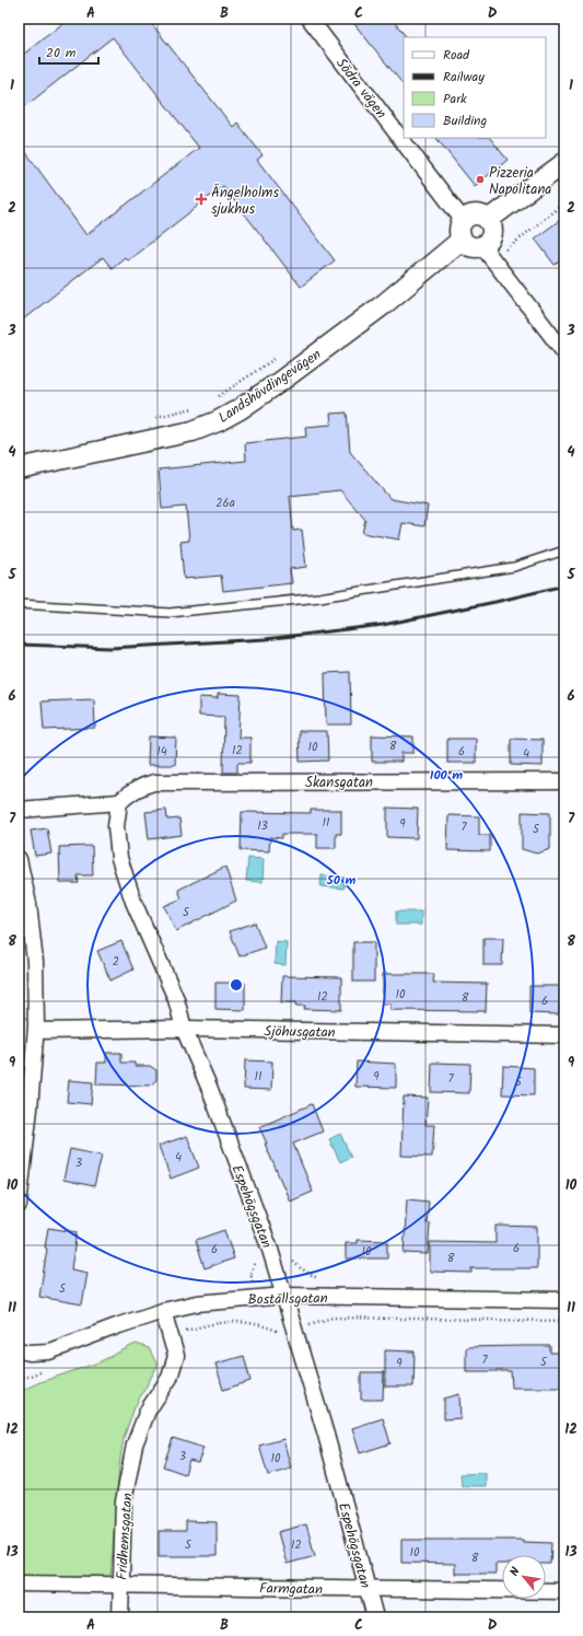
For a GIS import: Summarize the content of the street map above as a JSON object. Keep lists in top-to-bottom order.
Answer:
{
  "streets": {
    "street": [
      "Södra vägen",
      "Landshövdingevägen",
      "Skansgatan",
      "Sjöhusgatan",
      "Espehögsgatan",
      "Boställsgatan",
      "Fridhemsgatan",
      "Farmgatan"
    ]
  },
  "crossings": [
    ["Södra vägen", "Landshövdingevägen"],
    ["Skansgatan", "Espehögsgatan"],
    ["Sjöhusgatan", "Espehögsgatan"],
    ["Espehögsgatan", "Boställsgatan"],
    ["Espehögsgatan", "Farmgatan"],
    ["Boställsgatan", "Fridhemsgatan"],
    ["Fridhemsgatan", "Farmgatan"]
  ],
  "places": {
    "other": ["Pizzeria Napolitana"],
    "health": ["Ängelholms sjukhus"]
  },
  "house_numbers": [
    "26a",
    "8",
    "10",
    "12",
    "14",
    "6",
    "4",
    "11",
    "9",
    "13",
    "7",
    "5",
    "5",
    "2",
    "10",
    "12",
    "8",
    "6",
    "11",
    "9",
    "7",
    "5",
    "4",
    "3",
    "6",
    "6",
    "10",
    "8",
    "5",
    "7",
    "5",
    "9",
    "3",
    "10",
    "5",
    "12",
    "10",
    "8"
  ],
  "legend": [
    "Road",
    "Railway",
    "Park",
    "Building"
  ],
  "scale_bar": "20 m",
  "north": "top left",
  "grid": {
    "columns": [
      "A",
      "B",
      "C",
      "D"
    ],
    "rows": [
      "1",
      "2",
      "3",
      "4",
      "5",
      "6",
      "7",
      "8",
      "9",
      "10",
      "11",
      "12",
      "13"
    ]
  },
  "rings": ["100 m", "50 m"]
}
